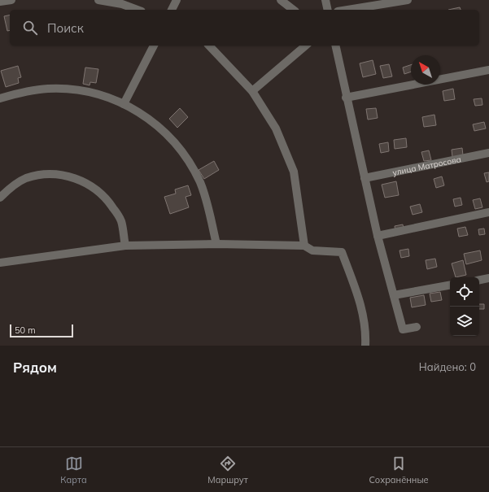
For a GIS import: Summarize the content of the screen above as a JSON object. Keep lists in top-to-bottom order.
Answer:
{
  "streets": {
    "street": ["улица Матросова"]
  },
  "scale_bar": "50 m",
  "north": "top left",
  "page": {
    "search": "Поиск",
    "scale": "50 m",
    "heading": ["Рядом", "Найдено: 0"],
    "nav": ["Карта", "Маршрут", "Сохранённые"]
  }
}
